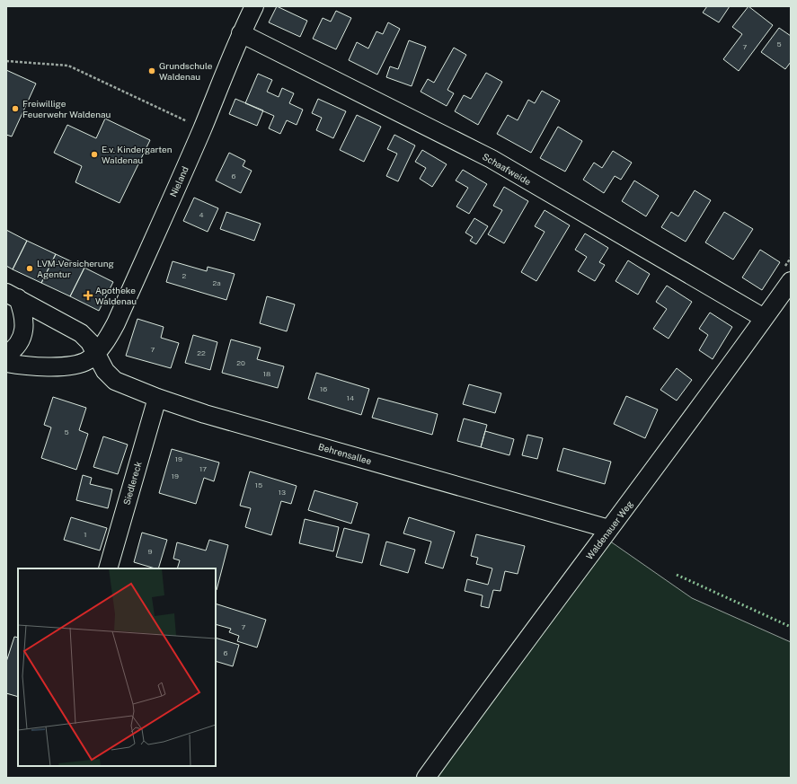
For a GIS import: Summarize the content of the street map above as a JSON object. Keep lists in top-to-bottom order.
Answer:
{
  "streets": {
    "street": [
      "Schaafweide",
      "Nieland",
      "Behrensallee",
      "Siedlereck",
      "Waldenauer Weg"
    ]
  },
  "crossings": [
    ["Schaafweide", "Nieland"],
    ["Schaafweide", "Waldenauer Weg"],
    ["Nieland", "Behrensallee"],
    ["Behrensallee", "Siedlereck"],
    ["Behrensallee", "Waldenauer Weg"]
  ],
  "places": {
    "other": [
      "Grundschule Waldenau",
      "Freiwillige Feuerwehr Waldenau",
      "E.v. Kindergarten Waldenau",
      "LVM-Versicherung Agentur"
    ],
    "health": ["Apotheke Waldenau"]
  },
  "house_numbers": [
    "5",
    "7",
    "6",
    "4",
    "2",
    "2a",
    "7",
    "22",
    "20",
    "18",
    "16",
    "14",
    "5",
    "19",
    "17",
    "19",
    "15",
    "13",
    "1",
    "9",
    "7",
    "6"
  ]
}
